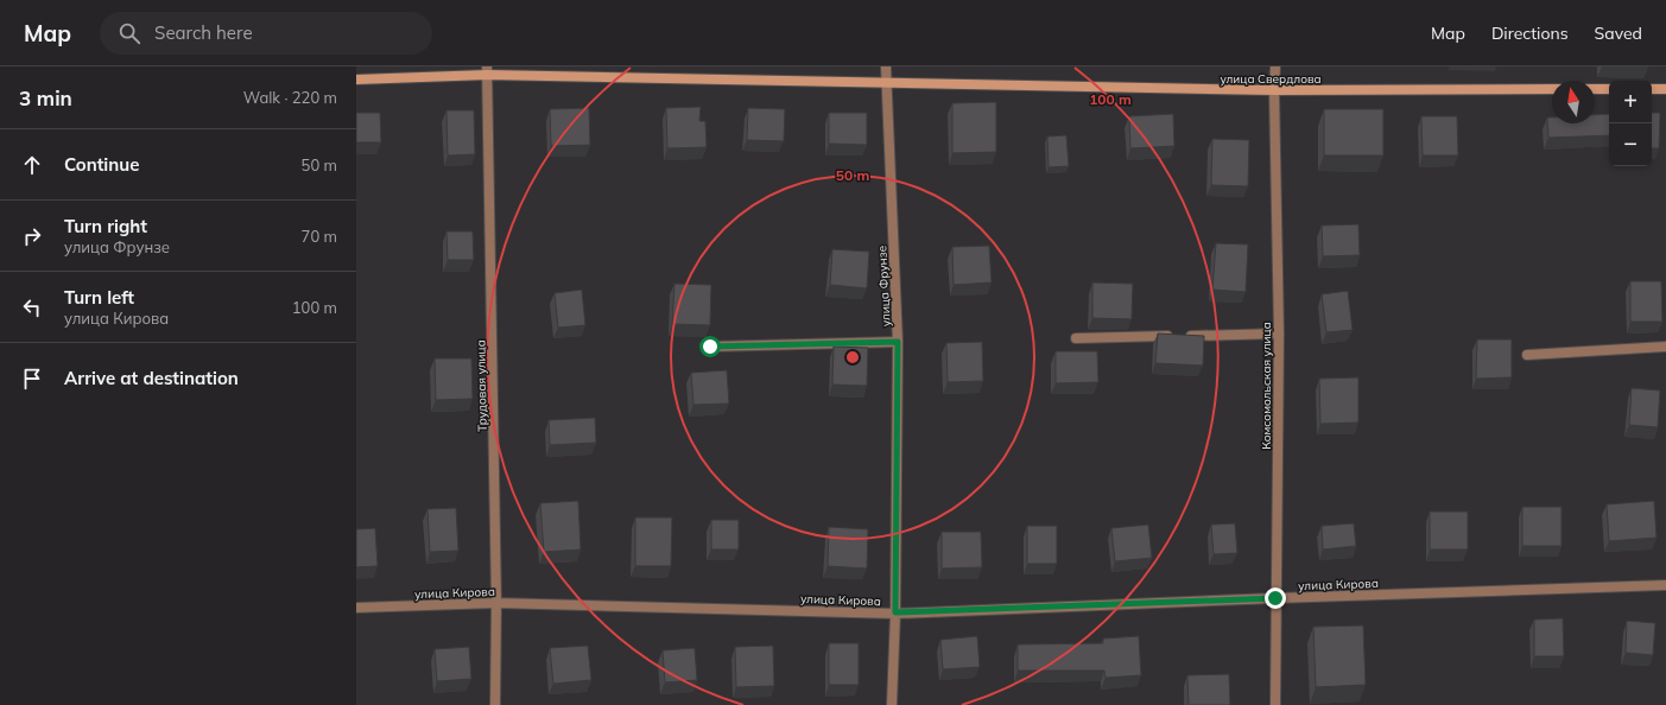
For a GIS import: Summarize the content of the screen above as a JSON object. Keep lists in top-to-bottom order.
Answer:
{
  "streets": {
    "street": [
      "улица Свердлова",
      "улица Фрунзе",
      "Трудовая улица",
      "Комсомольская улица",
      "улица Кирова"
    ]
  },
  "crossings": [
    ["улица Свердлова", "улица Фрунзе"],
    ["улица Свердлова", "Трудовая улица"],
    ["улица Свердлова", "Комсомольская улица"],
    ["улица Фрунзе", "улица Кирова"],
    ["Трудовая улица", "улица Кирова"],
    ["Комсомольская улица", "улица Кирова"]
  ],
  "north": "top",
  "page": {
    "header": "Map",
    "search": "Search here",
    "nav": ["Map", "Directions", "Saved"],
    "heading": ["3 min", "Walk · 220 m"],
    "map_buttons": ["+", "−"],
    "list": [
      ["Continue", "50 m"],
      ["Turn right", "улица Фрунзе", "70 m"],
      ["Turn left", "улица Кирова", "100 m"],
      "Arrive at destination"
    ]
  },
  "rings": ["100 m", "50 m"]
}
